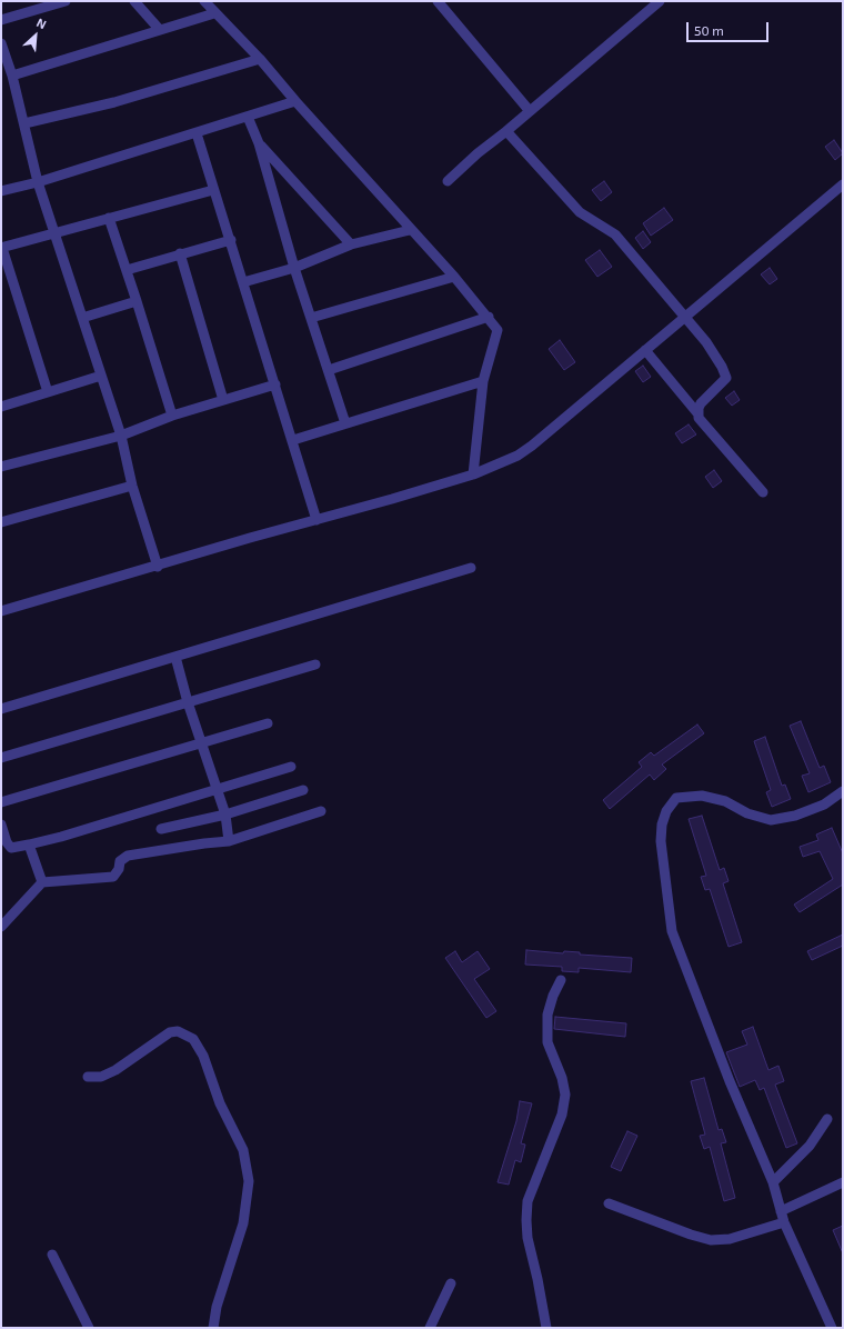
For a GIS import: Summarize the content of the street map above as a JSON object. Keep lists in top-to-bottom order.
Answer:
{
  "scale_bar": "50 m",
  "north": "top right"
}
